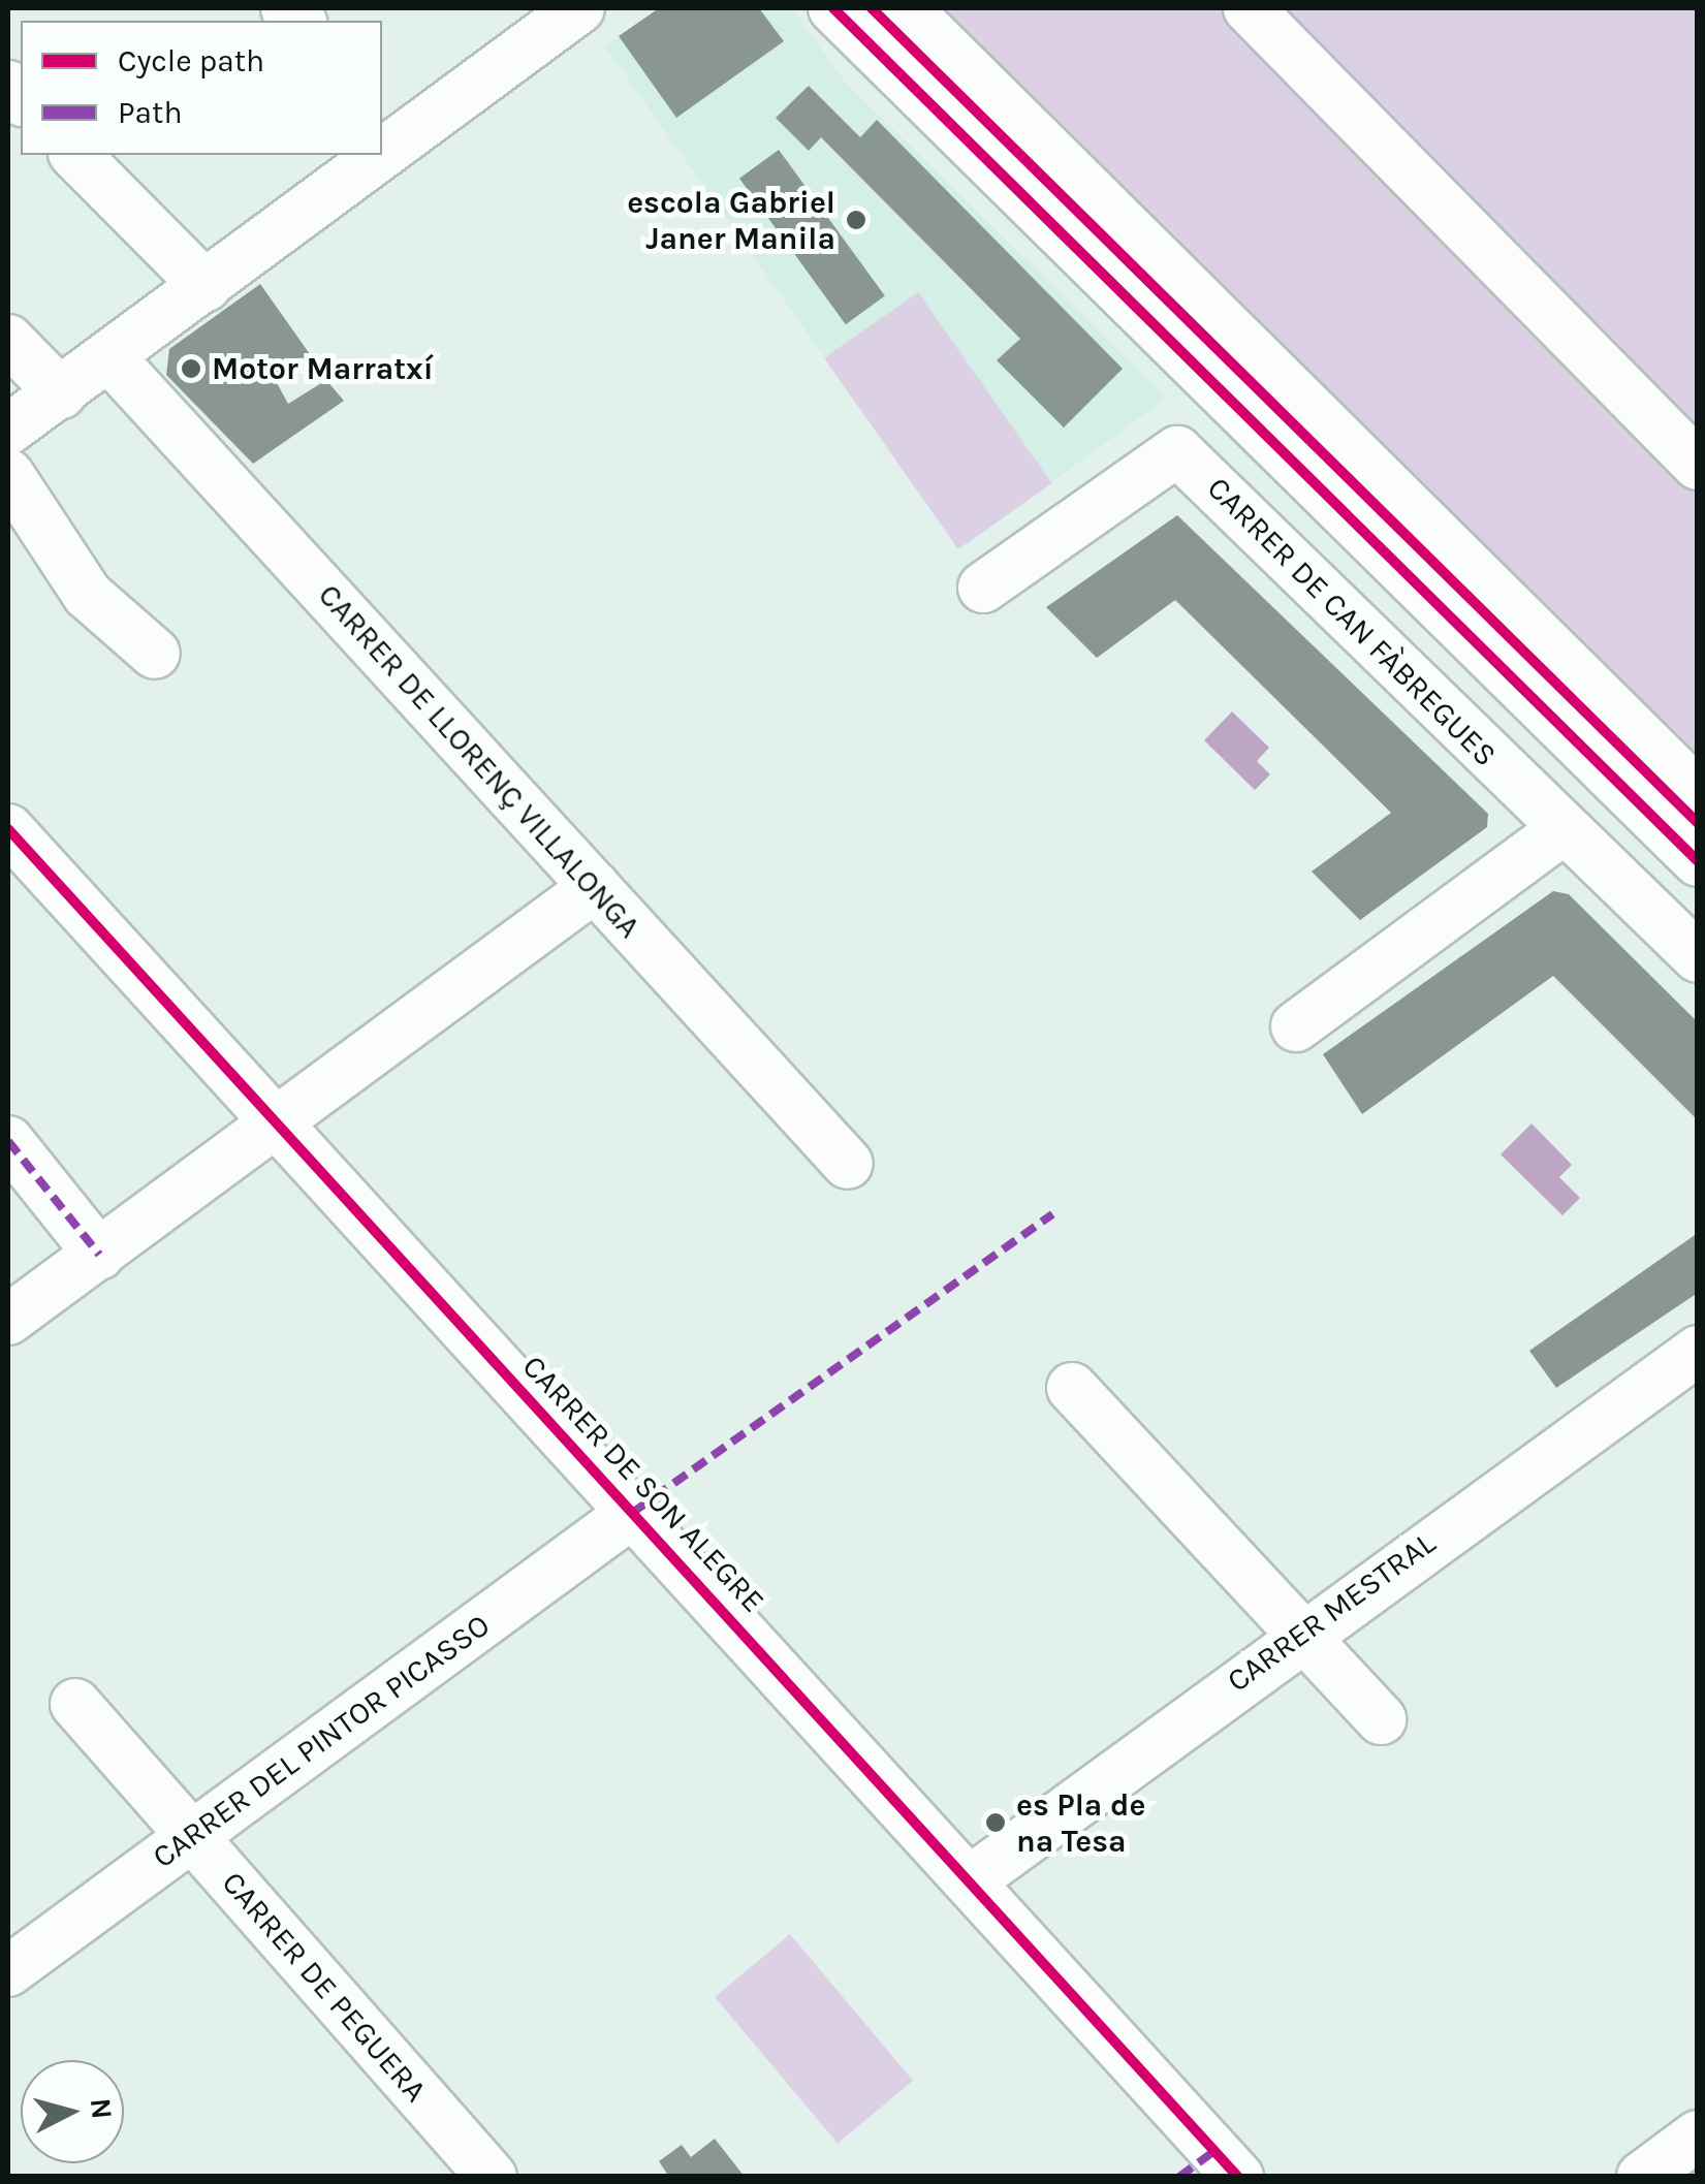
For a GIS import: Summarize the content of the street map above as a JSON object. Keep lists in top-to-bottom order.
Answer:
{
  "streets": {
    "street": [
      "CARRER DE CAN FÀBREGUES",
      "CARRER DE LLORENÇ VILLALONGA",
      "CARRER DE SON ALEGRE",
      "CARRER MESTRAL",
      "CARRER DEL PINTOR PICASSO",
      "CARRER DE PEGUERA"
    ]
  },
  "crossings": [
    ["CARRER DE SON ALEGRE", "CARRER MESTRAL"],
    ["CARRER DE SON ALEGRE", "CARRER DEL PINTOR PICASSO"],
    ["CARRER DEL PINTOR PICASSO", "CARRER DE PEGUERA"]
  ],
  "places": ["escola Gabriel Janer Manila", "Motor Marratxí", "es Pla de na Tesa"],
  "legend": ["Cycle path", "Path"],
  "north": "right"
}
